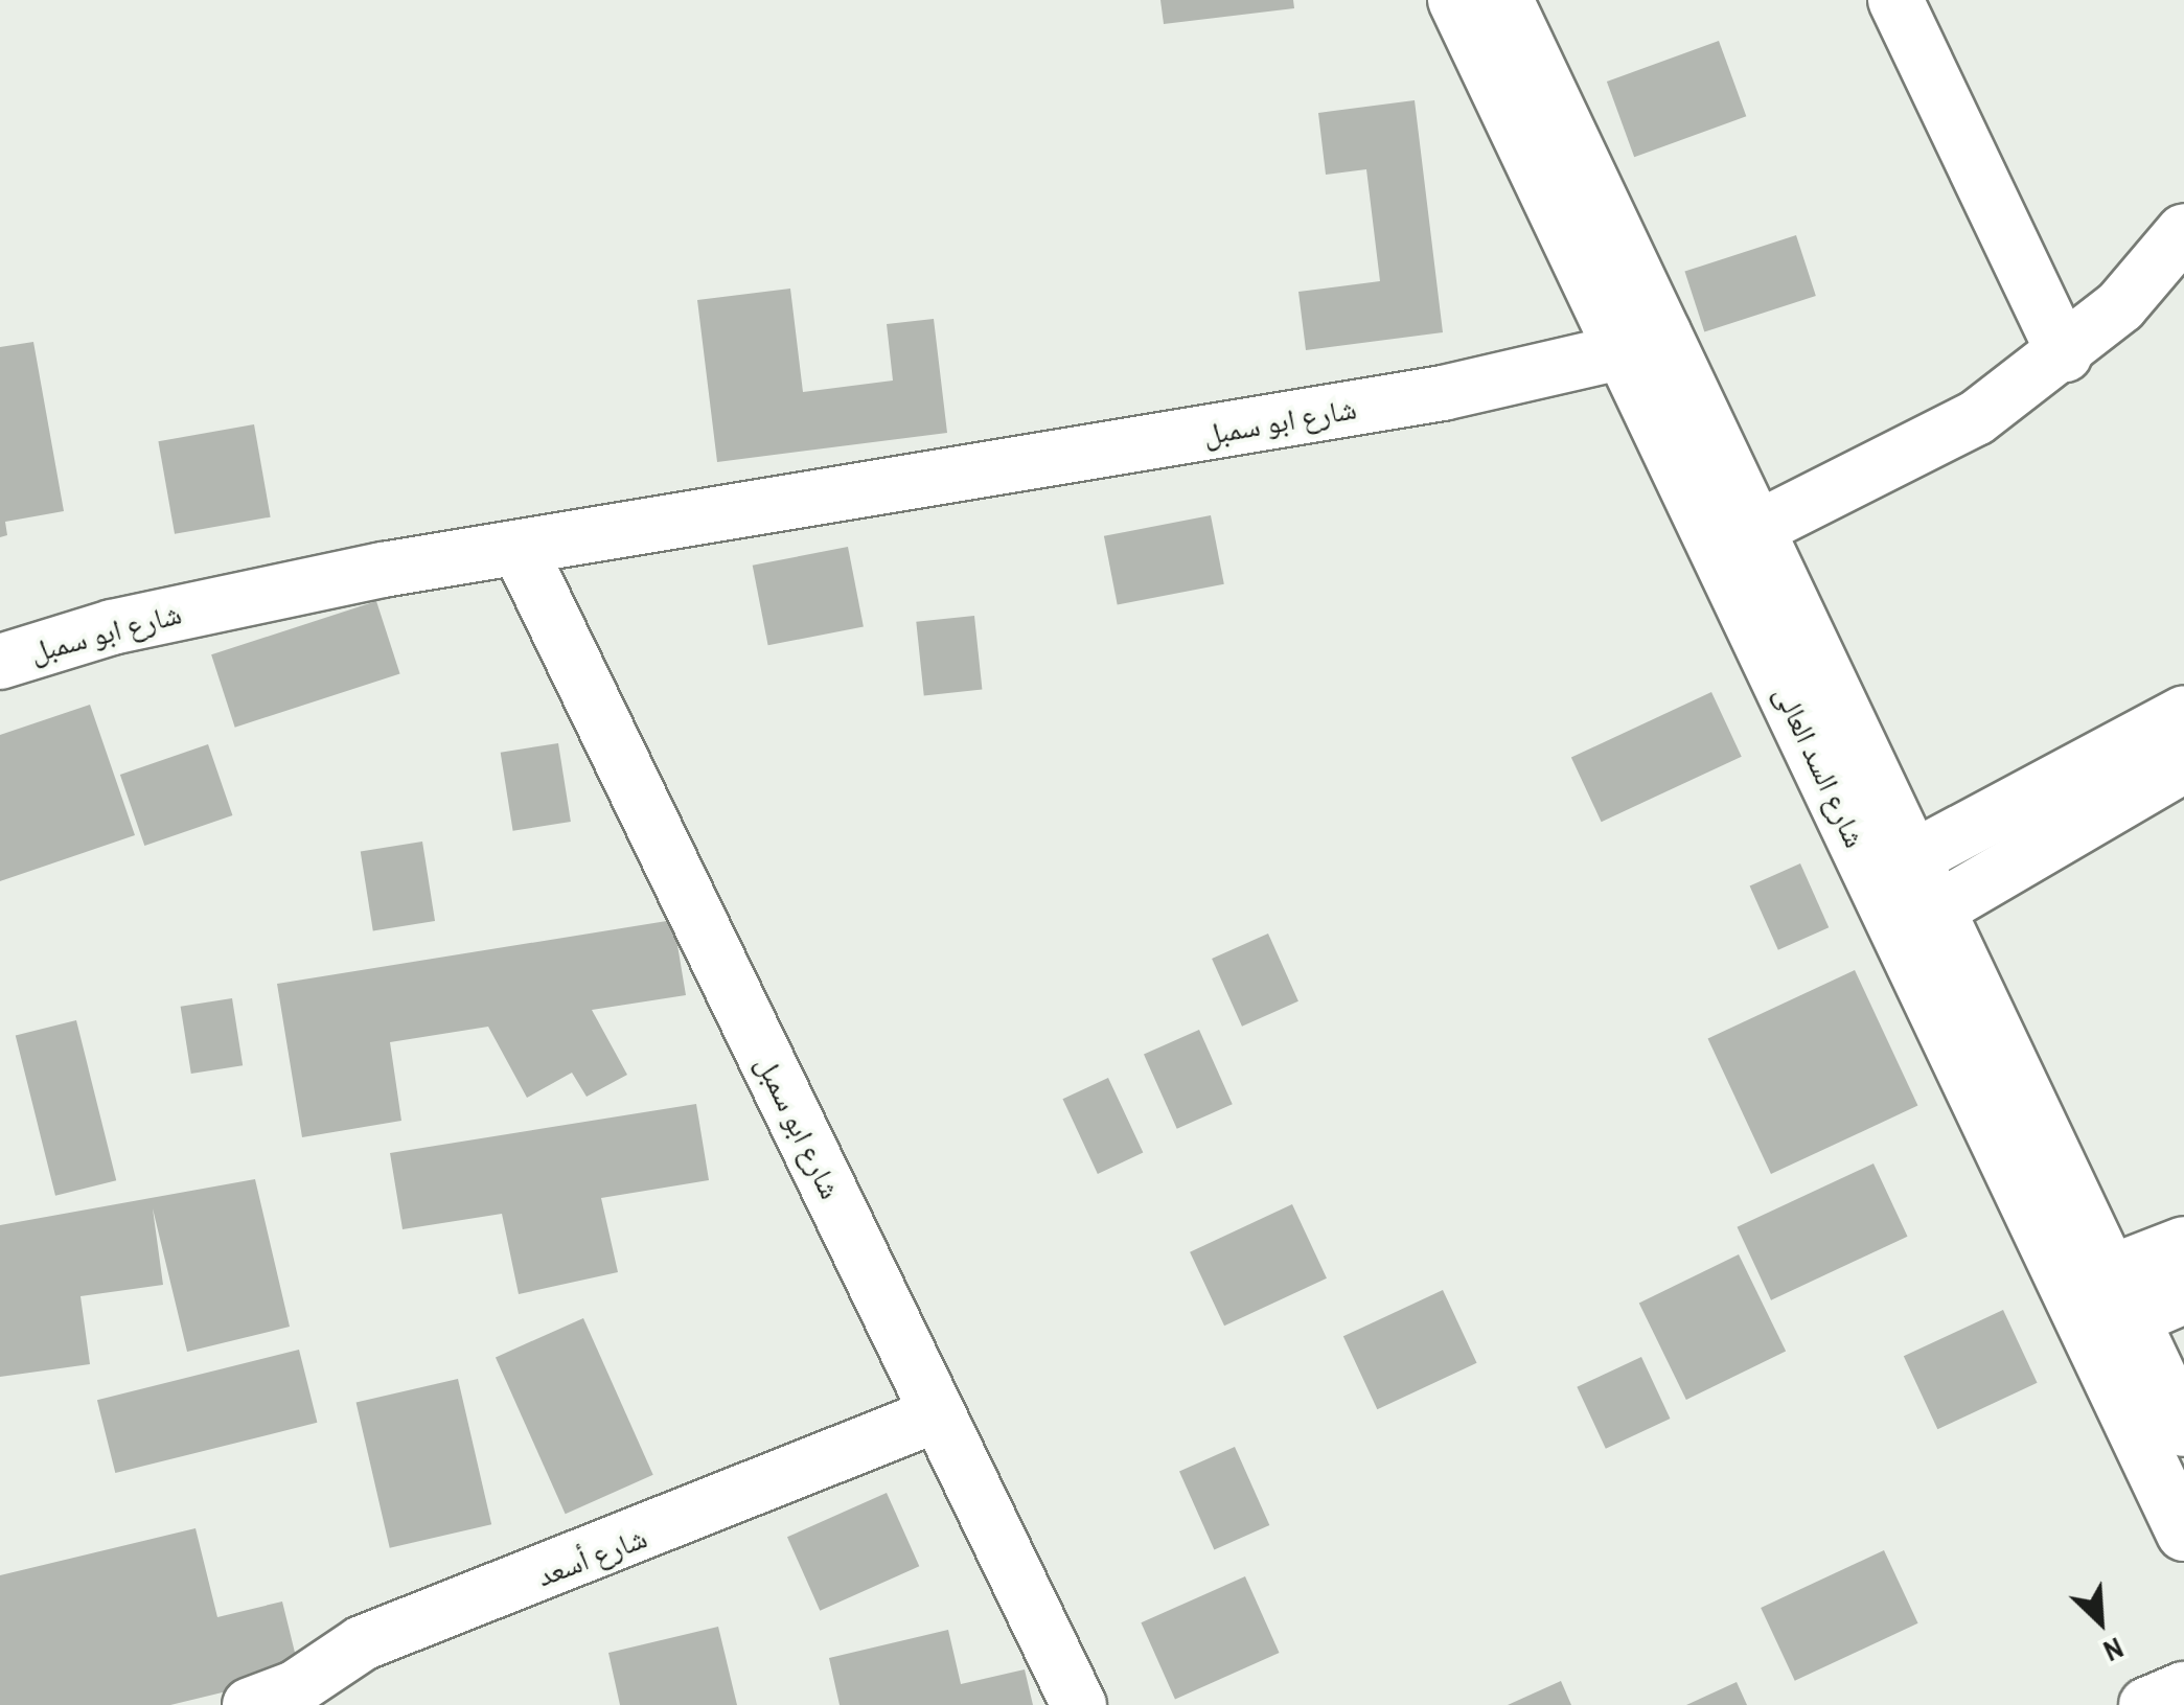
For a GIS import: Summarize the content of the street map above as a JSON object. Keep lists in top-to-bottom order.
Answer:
{
  "streets": {
    "street": ["شارع ابو سمبل", "شارع أسعد"]
  },
  "crossings": [
    ["شارع ابو سمبل", "شارع أسعد"]
  ],
  "north": "bottom right"
}
